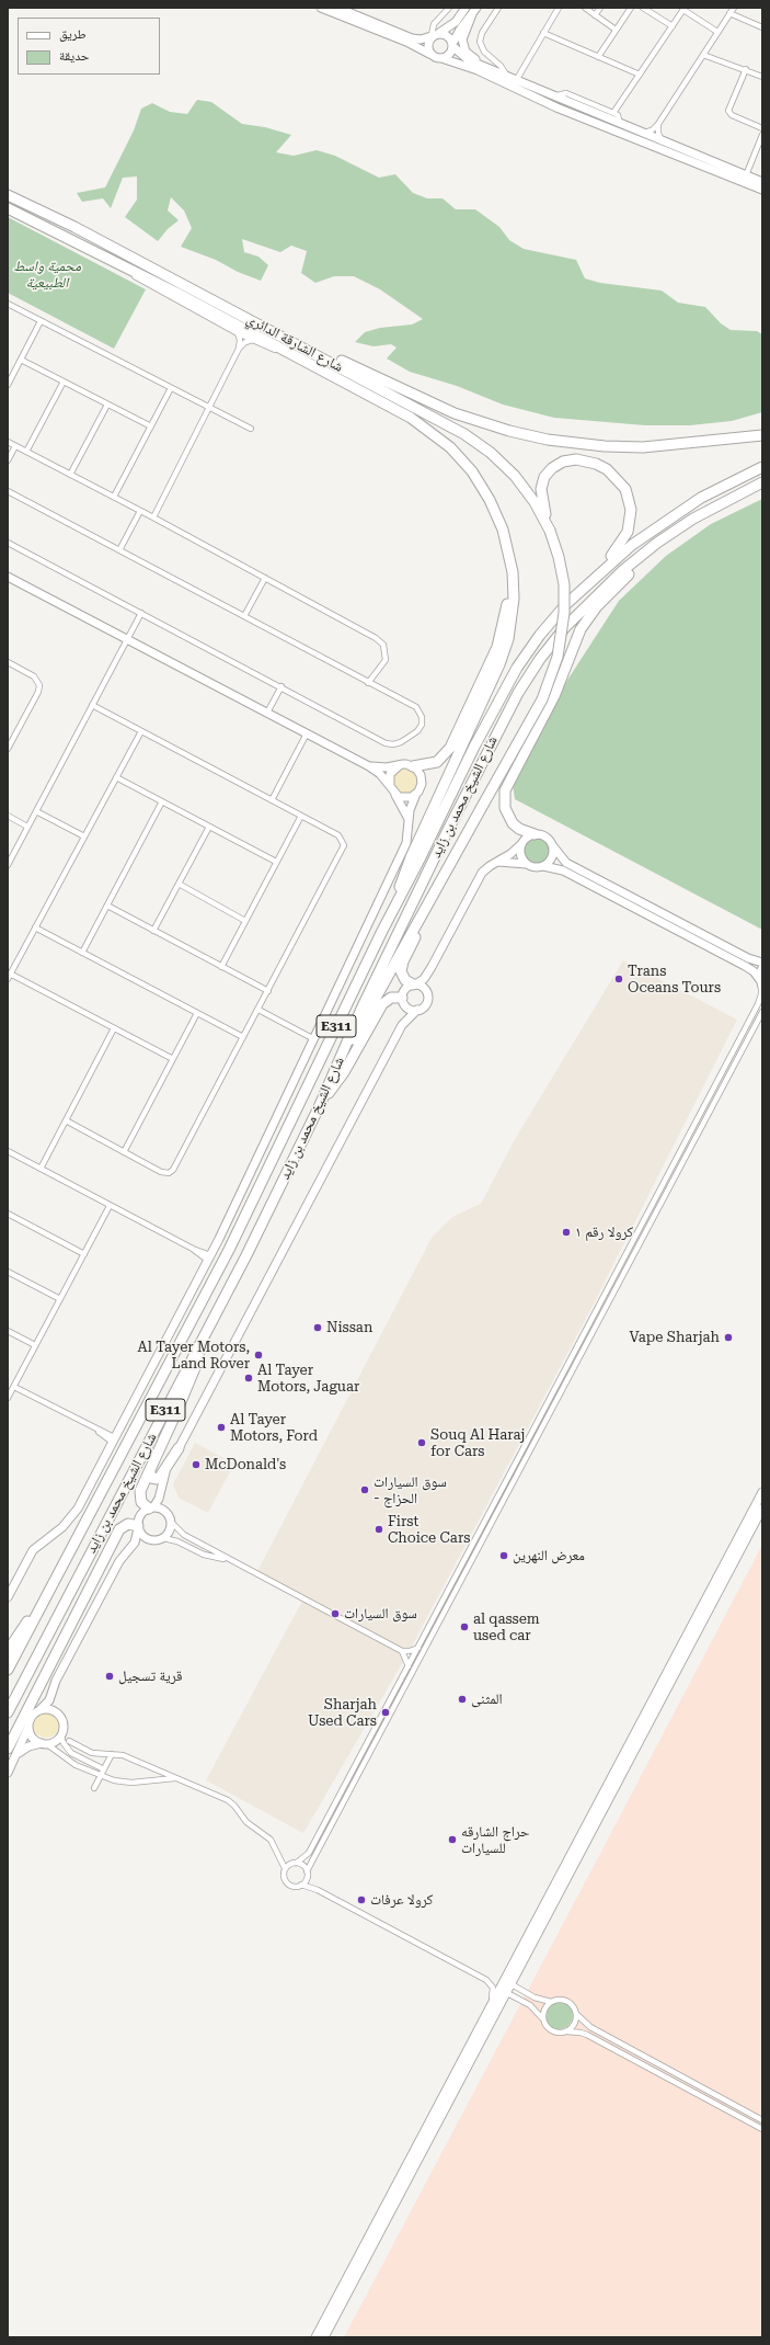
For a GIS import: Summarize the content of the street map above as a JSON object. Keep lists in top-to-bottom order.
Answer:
{
  "streets": {
    "highway": ["شارع الشارقة الدائري", "شارع الشيخ محمد بن زايد", "E311"]
  },
  "parks": ["محمية واسط الطبيعية"],
  "places": [
    "Trans Oceans Tours",
    "كرولا رقم ١",
    "Nissan",
    "Vape Sharjah",
    "Al Tayer Motors, Land Rover",
    "Al Tayer Motors, Jaguar",
    "Al Tayer Motors, Ford",
    "Souq Al Haraj for Cars",
    "McDonald's",
    "سوق السيارات - الحزاج",
    "First Choice Cars",
    "معرض النهرين",
    "سوق السيارات",
    "al qassem used car",
    "قرية تسجيل",
    "المثنى",
    "Sharjah Used Cars",
    "حراج الشارقه للسيارات",
    "كرولا عرفات"
  ],
  "legend": ["طريق", "حديقة"]
}
